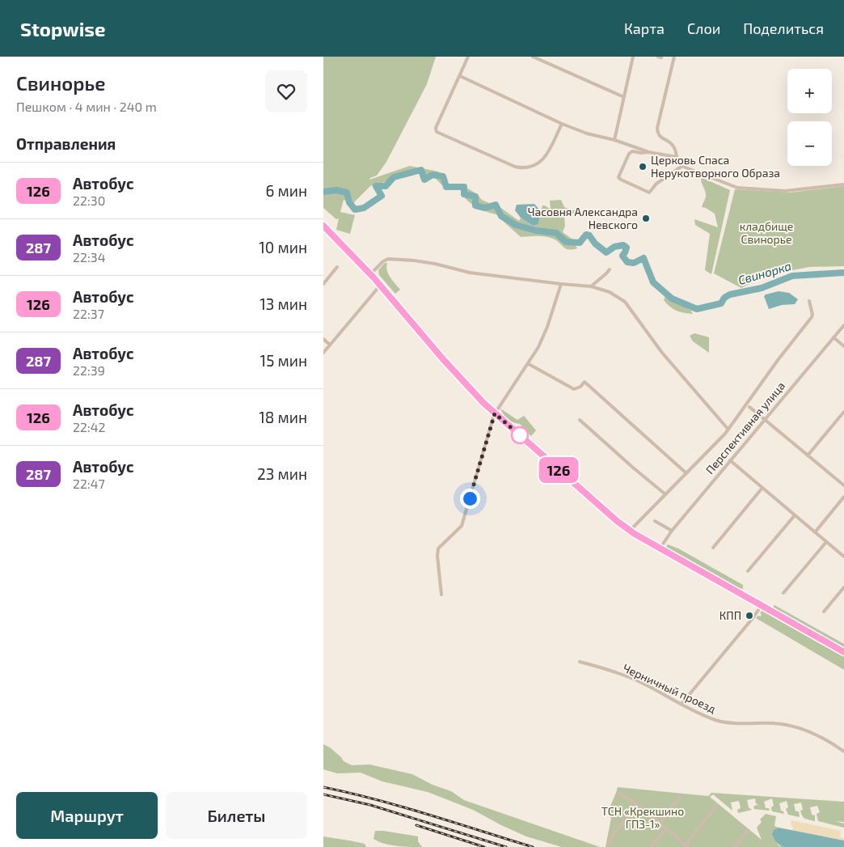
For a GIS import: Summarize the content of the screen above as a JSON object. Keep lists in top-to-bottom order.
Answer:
{
  "streets": {
    "street": ["Перспективная улица", "Черничный проезд"]
  },
  "water": ["Свинорка"],
  "parks": ["кладбище Свинорье", "ТСН «Крекшино ГПЗ-1»"],
  "places": ["Церковь Спаса Нерукотворного Образа", "Часовня Александра Невского", "КПП"],
  "lines": ["bus line 126"],
  "page": {
    "header": "Stopwise",
    "nav": ["Карта", "Слои", "Поделиться"],
    "heading": [
      ["Свинорье", "Пешком · 4 мин · 240 m"],
      "Отправления"
    ],
    "on_map": "126",
    "map_buttons": ["+", "−"],
    "list": [
      {
        "mark": "126",
        "name": "Автобус",
        "note": "22:30",
        "value": "6 мин"
      },
      {
        "mark": "287",
        "name": "Автобус",
        "note": "22:34",
        "value": "10 мин"
      },
      {
        "mark": "126",
        "name": "Автобус",
        "note": "22:37",
        "value": "13 мин"
      },
      {
        "mark": "287",
        "name": "Автобус",
        "note": "22:39",
        "value": "15 мин"
      },
      {
        "mark": "126",
        "name": "Автобус",
        "note": "22:42",
        "value": "18 мин"
      },
      {
        "mark": "287",
        "name": "Автобус",
        "note": "22:47",
        "value": "23 мин"
      }
    ],
    "buttons": ["Маршрут", "Билеты"]
  }
}
